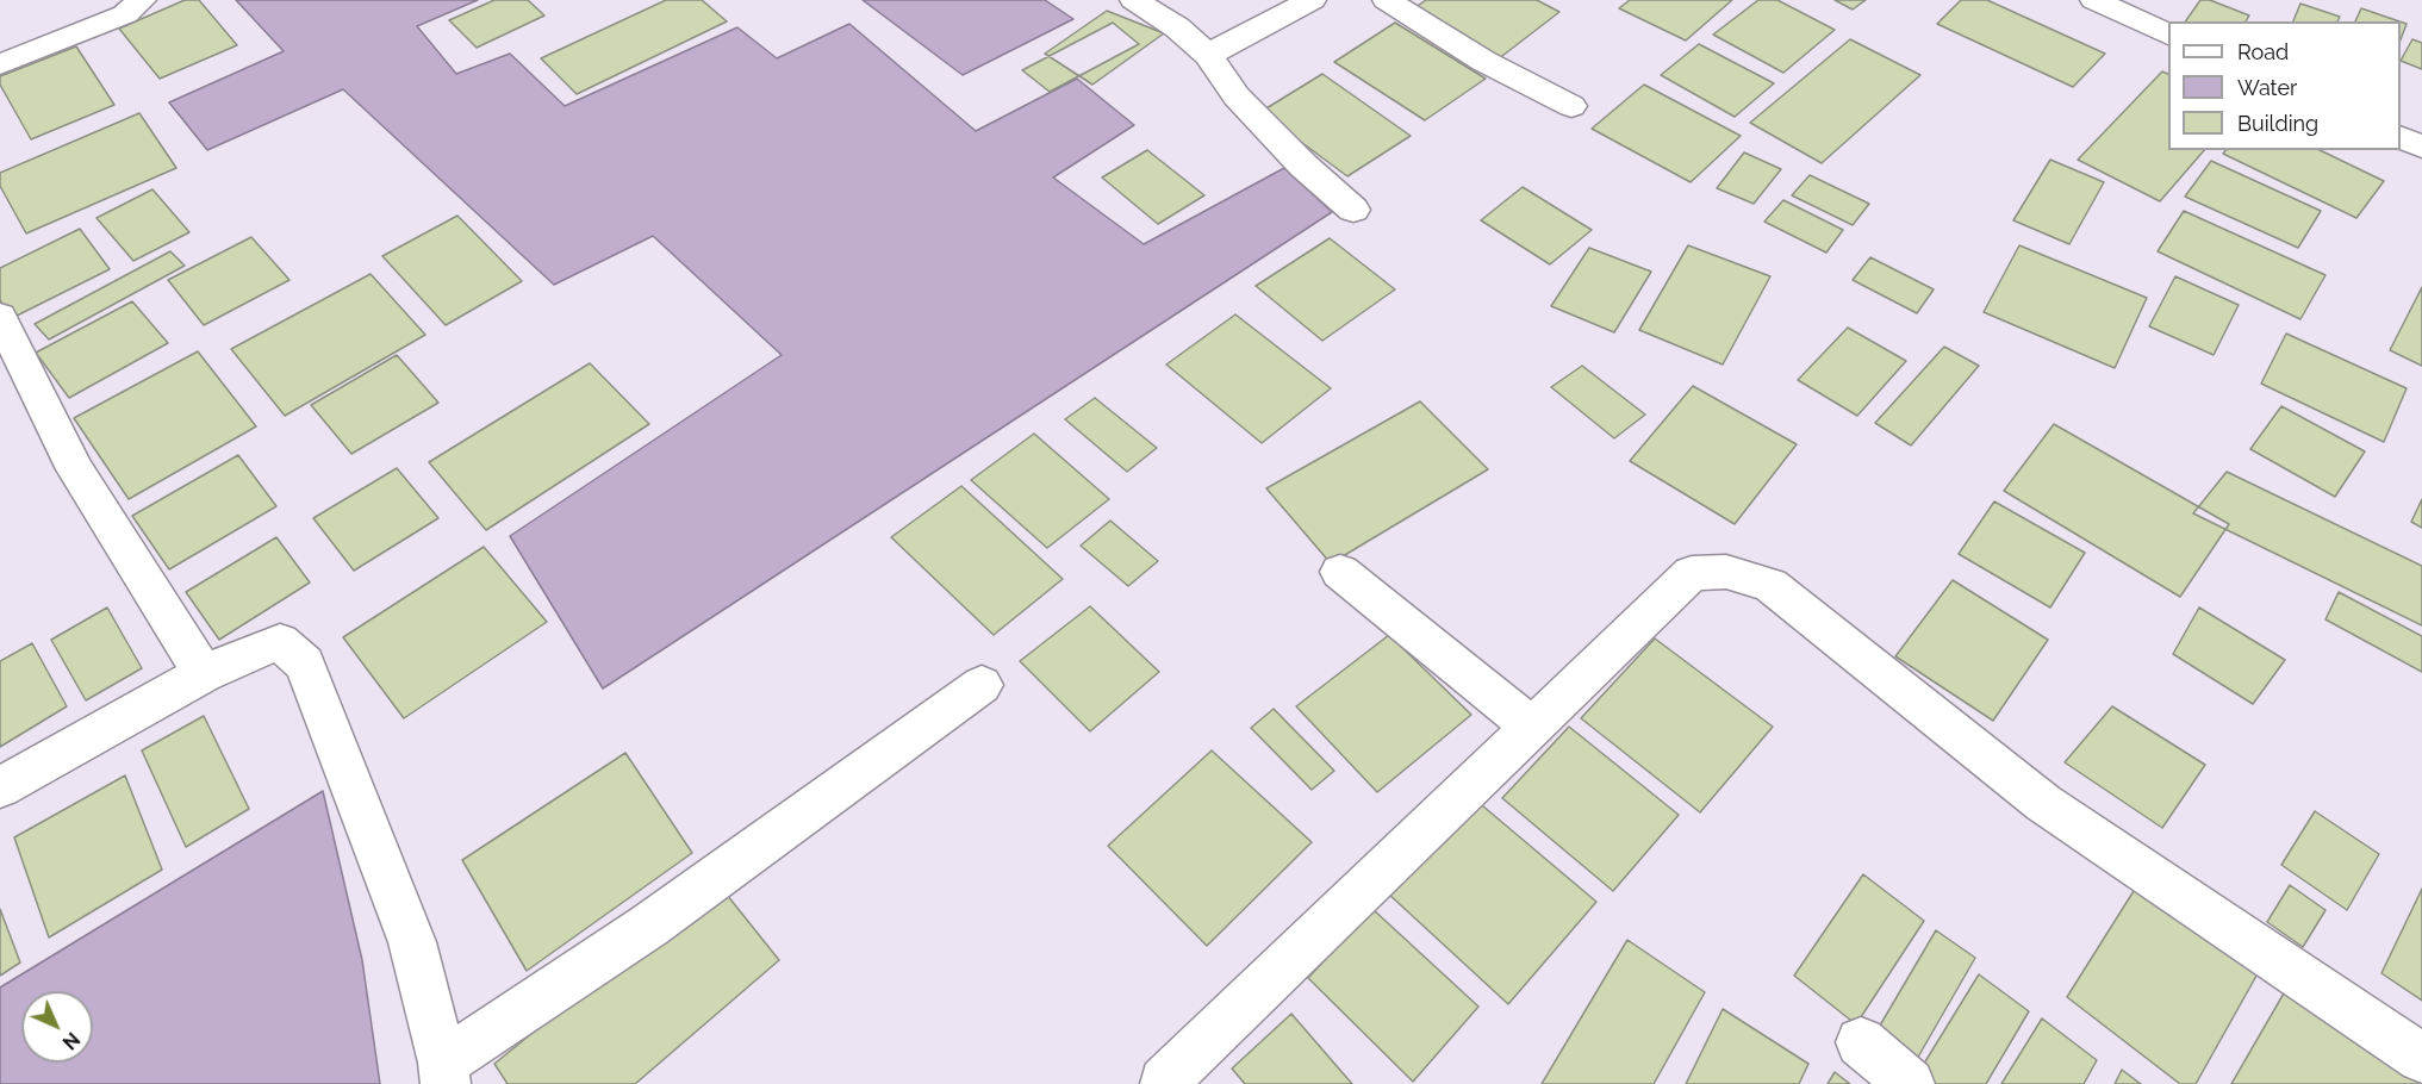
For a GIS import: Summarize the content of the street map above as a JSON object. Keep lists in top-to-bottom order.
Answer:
{
  "legend": ["Road", "Water", "Building"],
  "north": "bottom right"
}
